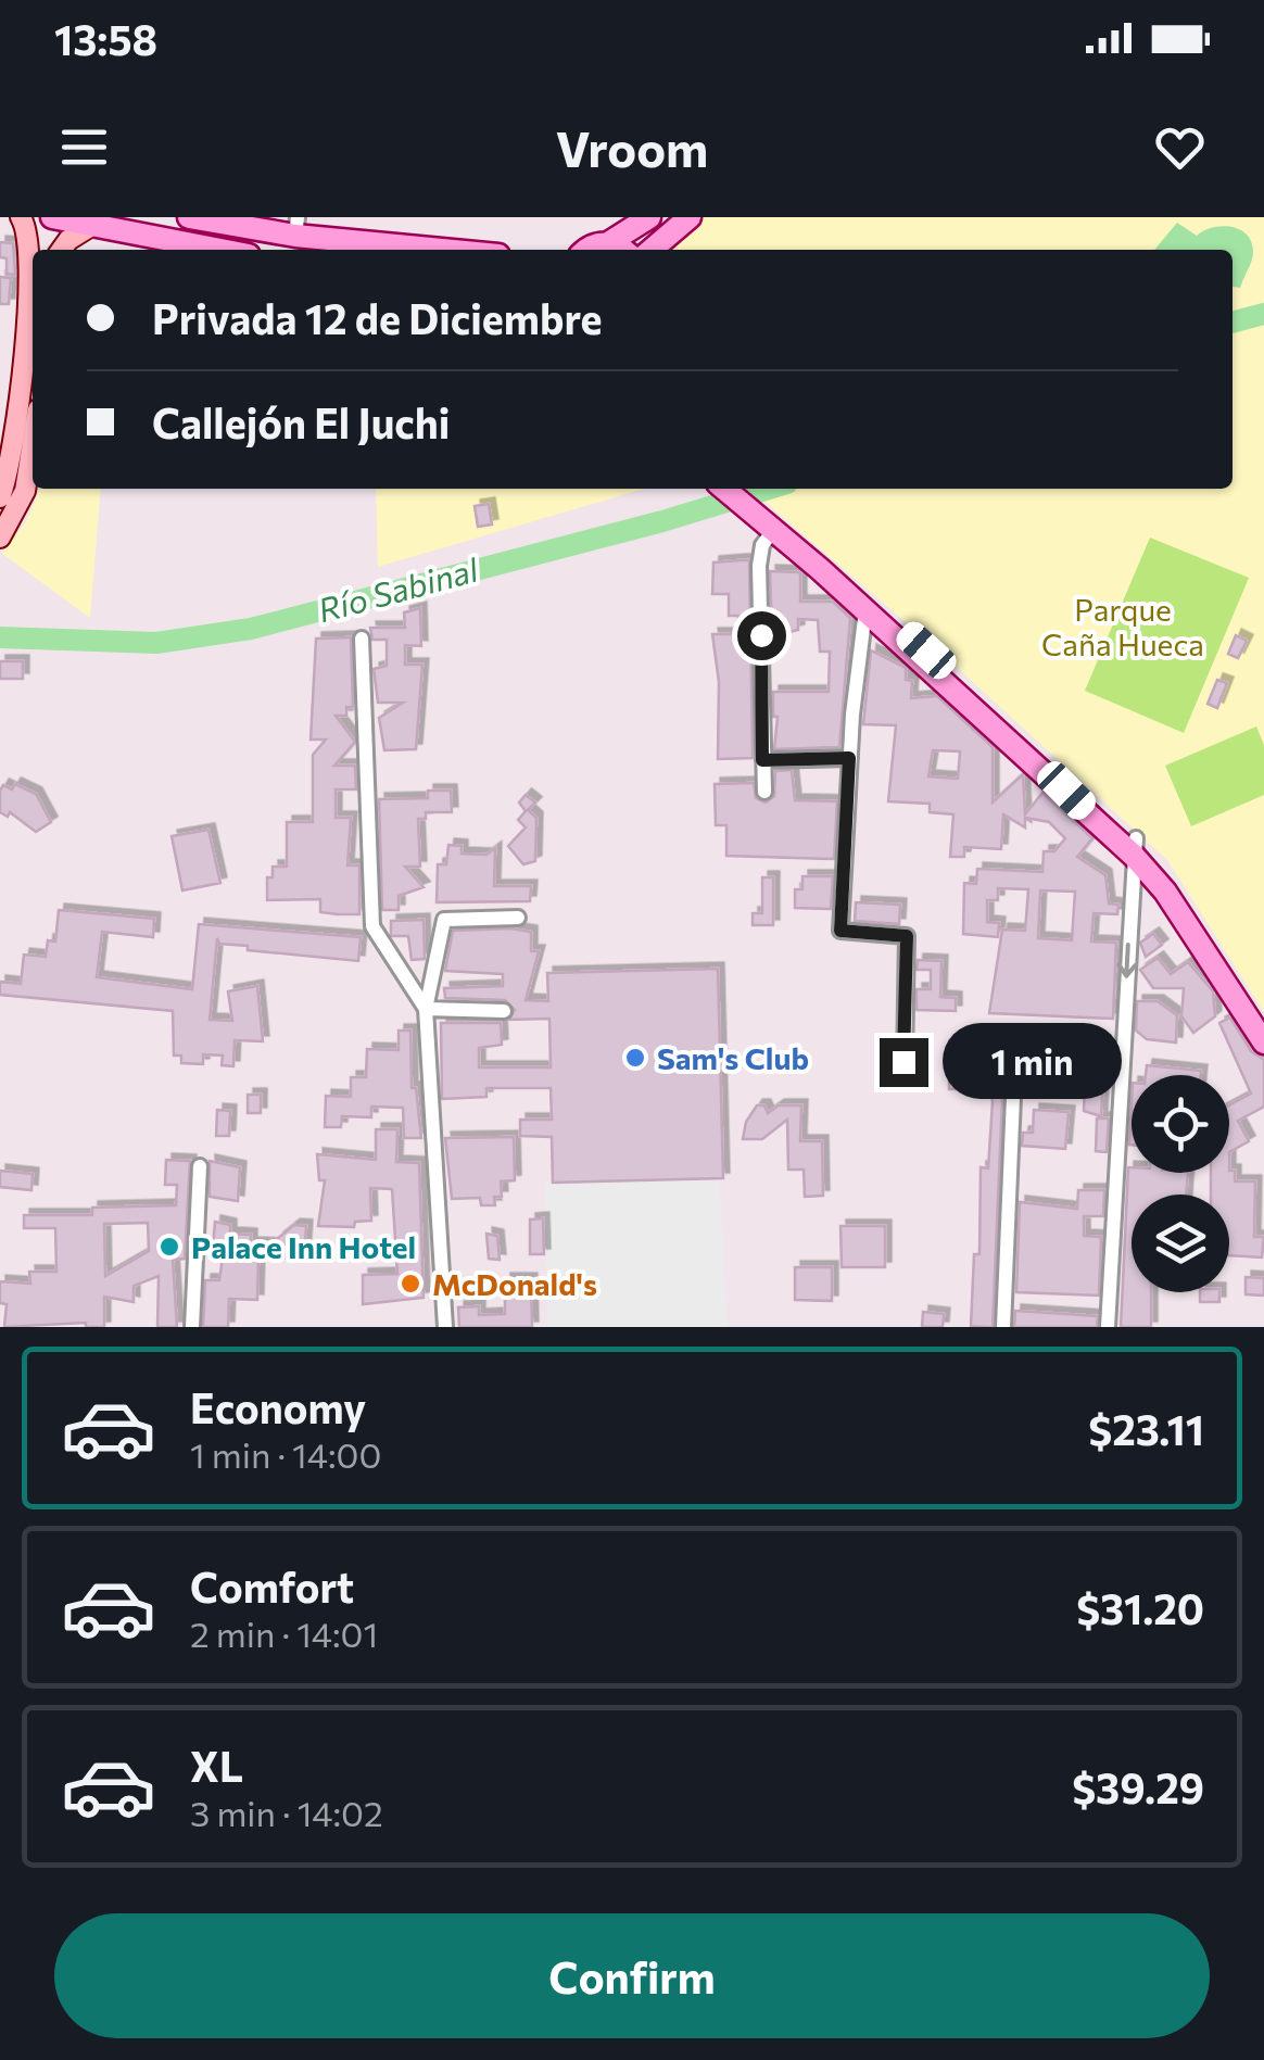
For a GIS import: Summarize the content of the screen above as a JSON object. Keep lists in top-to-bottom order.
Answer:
{
  "water": ["Río Sabinal"],
  "parks": ["Parque Caña Hueca"],
  "places": ["Sam's Club", "Palace Inn Hotel", "McDonald's"],
  "page": {
    "status": "13:58",
    "header": "Vroom",
    "banner": ["Privada 12 de Diciembre", "Callejón El Juchi"],
    "bubble": "1 min",
    "list": [
      {
        "name": "Economy",
        "note": "1 min · 14:00",
        "value": "$23.11"
      },
      {
        "name": "Comfort",
        "note": "2 min · 14:01",
        "value": "$31.20"
      },
      {
        "name": "XL",
        "note": "3 min · 14:02",
        "value": "$39.29"
      }
    ],
    "buttons": "Confirm"
  }
}
